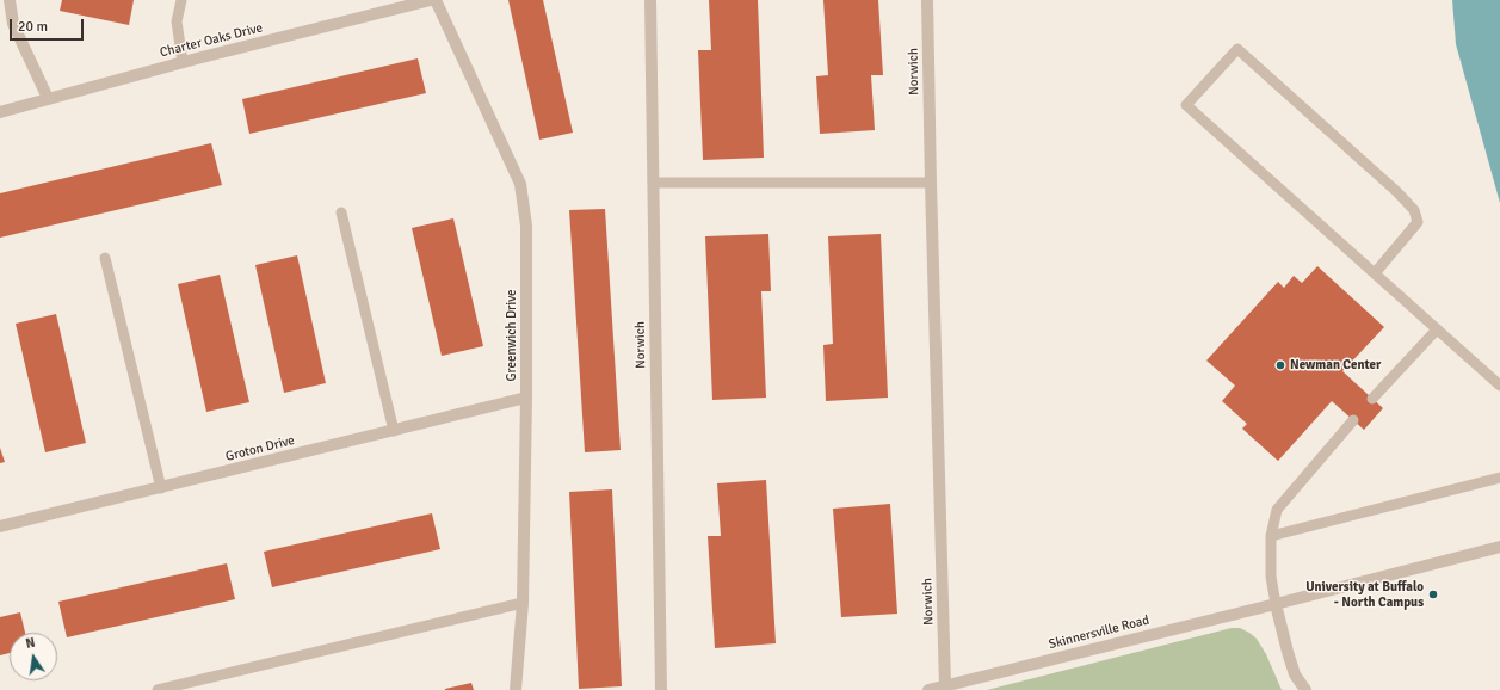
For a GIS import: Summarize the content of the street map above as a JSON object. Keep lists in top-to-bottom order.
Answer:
{
  "streets": {
    "street": [
      "Charter Oaks Drive",
      "Norwich",
      "Greenwich Drive",
      "Groton Drive",
      "Skinnersville Road"
    ]
  },
  "crossings": [
    ["Norwich", "Skinnersville Road"],
    ["Greenwich Drive", "Groton Drive"]
  ],
  "places": ["Newman Center", "University at Buffalo - North Campus"],
  "scale_bar": "20 m",
  "north": "top"
}
